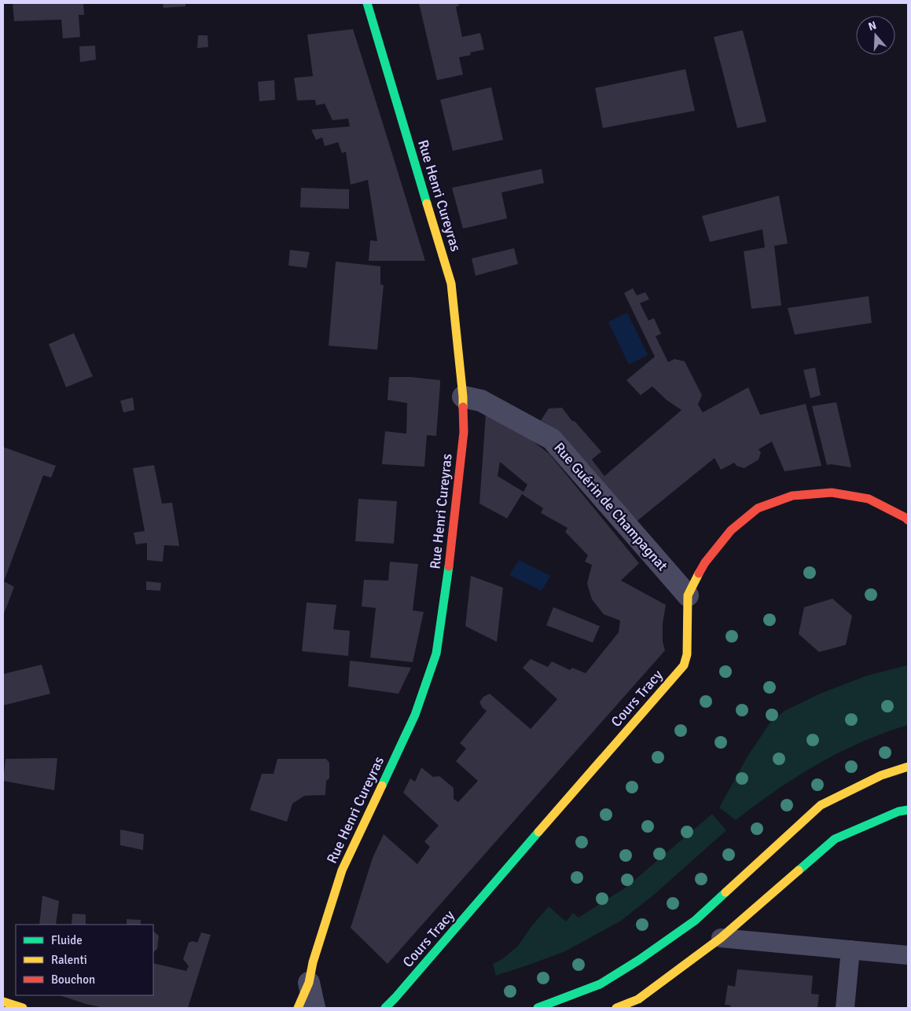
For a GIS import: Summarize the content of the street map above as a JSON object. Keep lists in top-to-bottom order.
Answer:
{
  "streets": {
    "main road": ["Rue Henri Cureyras", "Cours Tracy"],
    "street": ["Rue Guérin de Champagnat"]
  },
  "crossings": [
    ["Rue Henri Cureyras", "Rue Guérin de Champagnat"],
    ["Rue Guérin de Champagnat", "Cours Tracy"]
  ],
  "legend": ["Fluide", "Ralenti", "Bouchon"],
  "north": "top"
}
